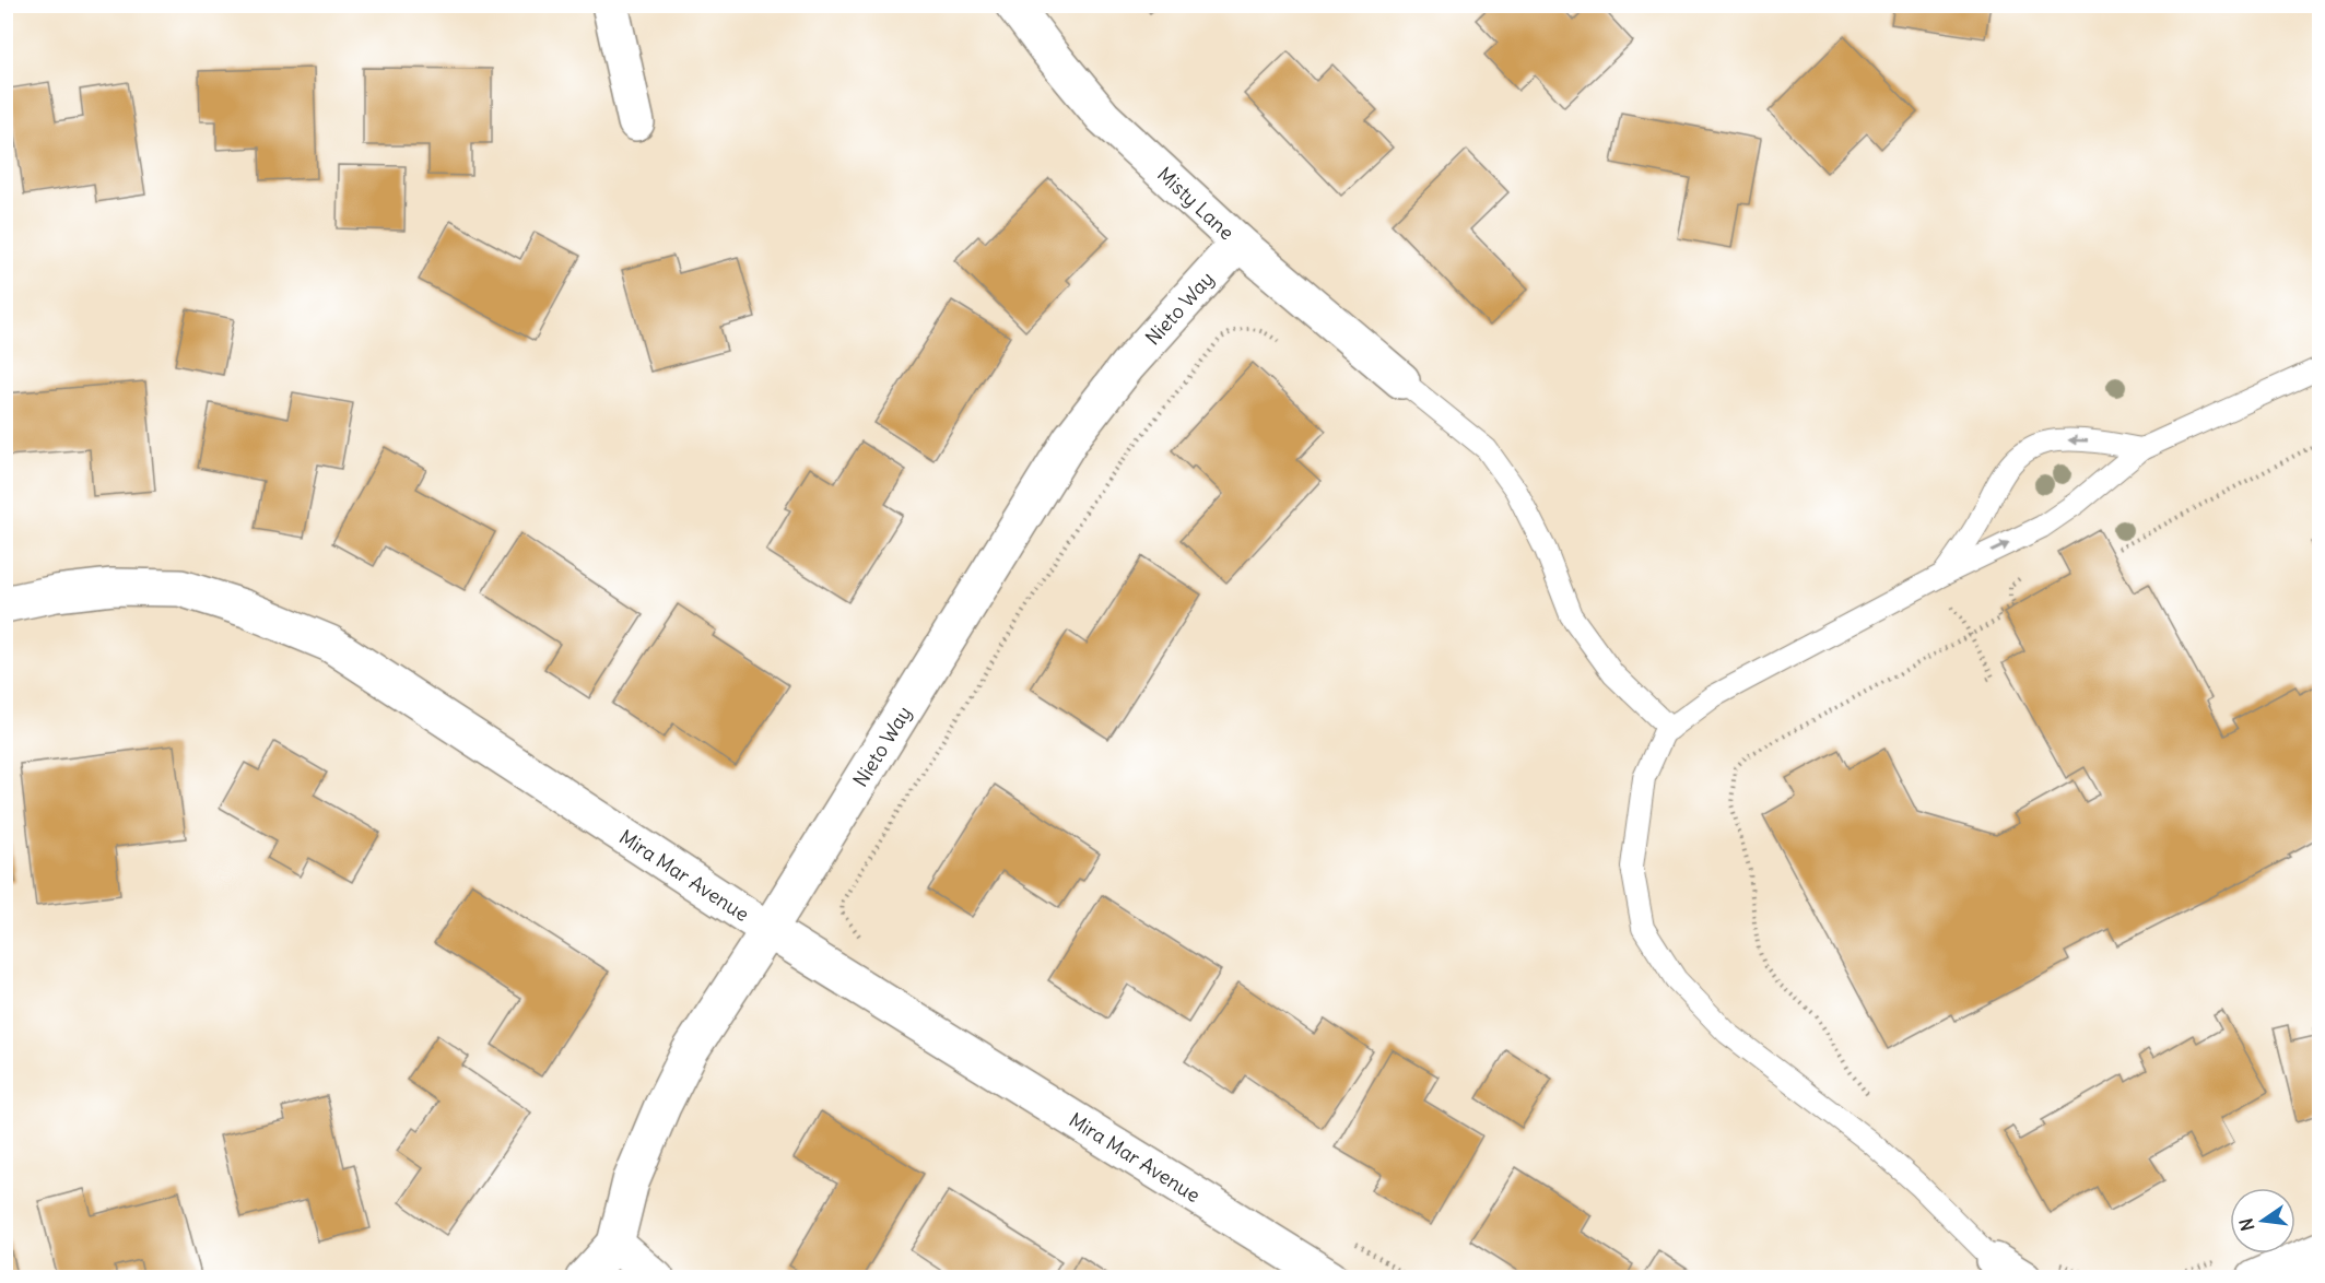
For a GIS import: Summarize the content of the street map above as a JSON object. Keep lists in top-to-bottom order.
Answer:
{
  "streets": {
    "street": ["Misty Lane", "Nieto Way", "Mira Mar Avenue"]
  },
  "crossings": [
    ["Misty Lane", "Nieto Way"],
    ["Nieto Way", "Mira Mar Avenue"]
  ],
  "north": "left"
}
